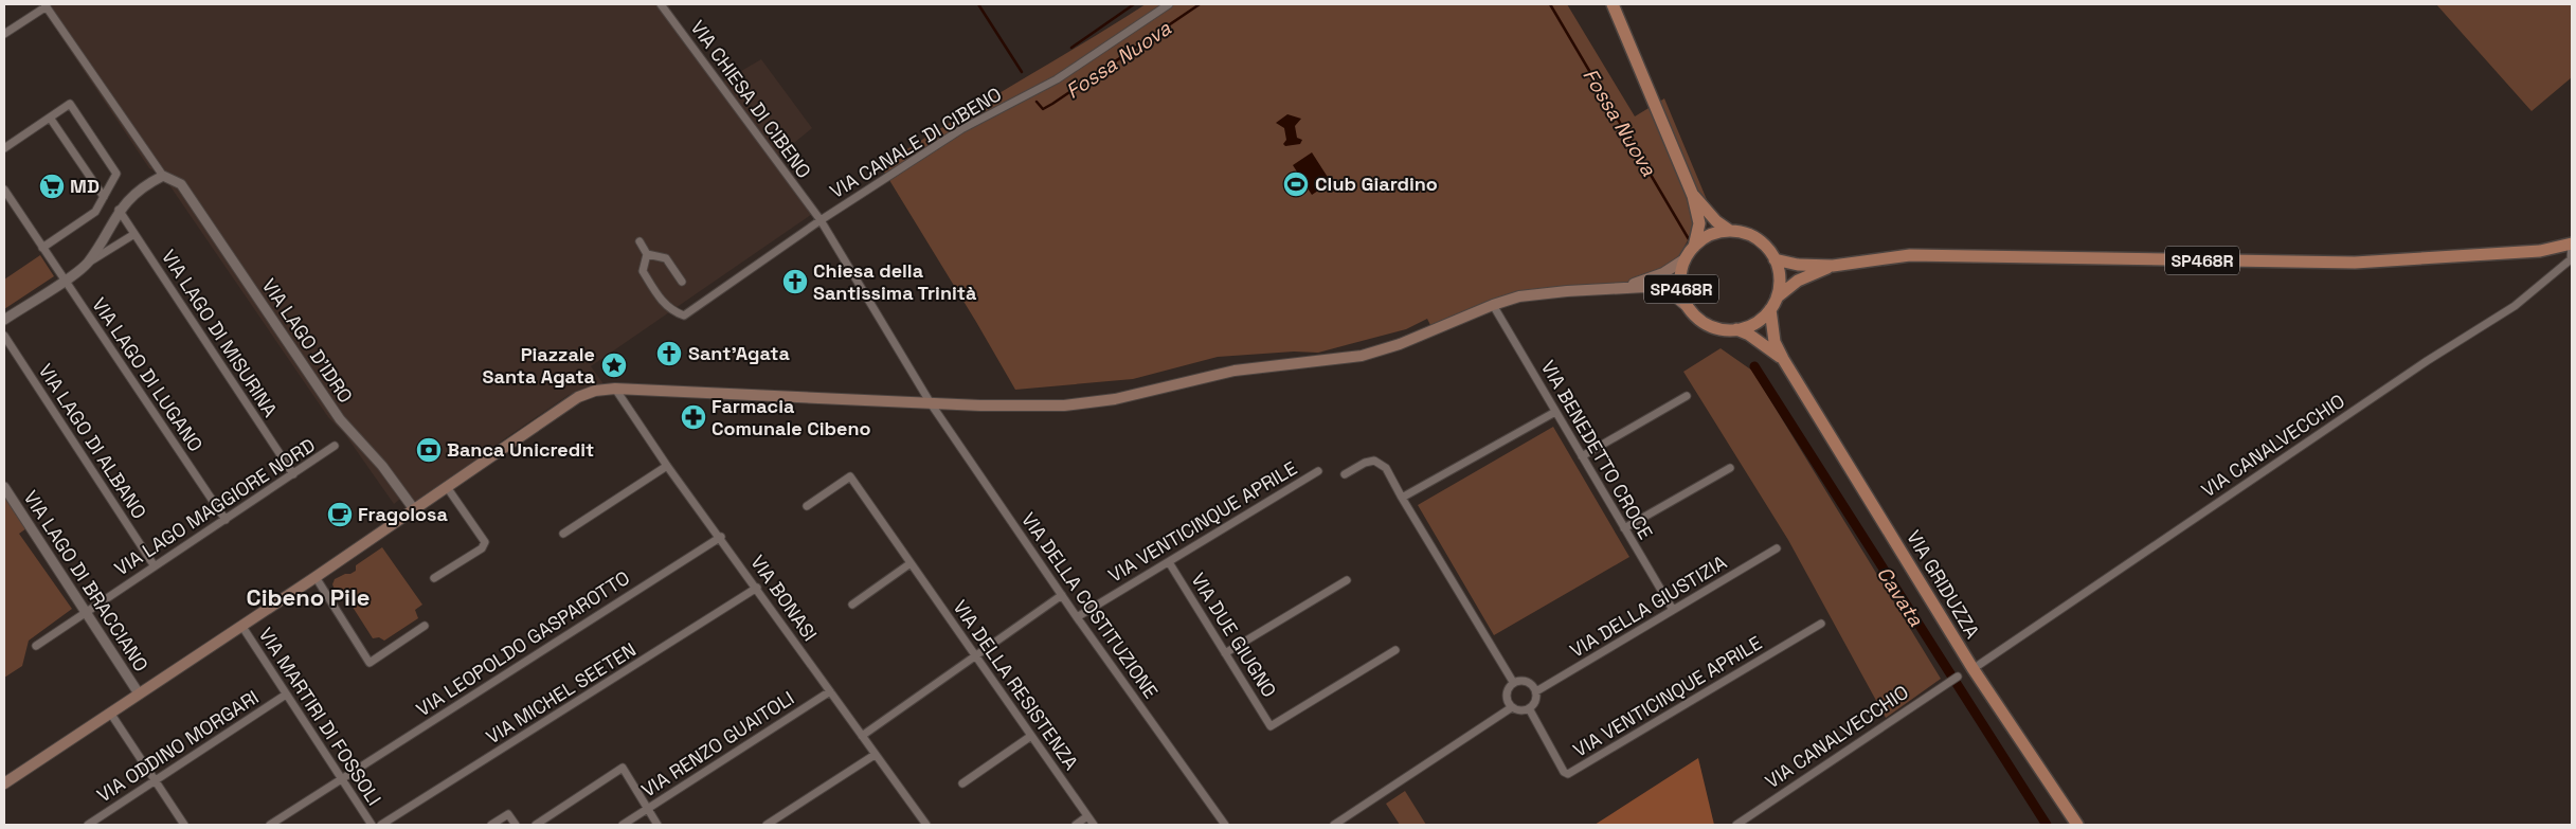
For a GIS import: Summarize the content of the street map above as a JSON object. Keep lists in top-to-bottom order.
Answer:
{
  "streets": {
    "main road": ["SP468R", "VIA GRIDUZZA"],
    "street": [
      "VIA CHIESA DI CIBENO",
      "VIA CANALE DI CIBENO",
      "VIA LAGO DI MISURINA",
      "VIA LAGO D'IDRO",
      "VIA LAGO DI LUGANO",
      "VIA LAGO DI ALBANO",
      "VIA CANALVECCHIO",
      "VIA BENEDETTO CROCE",
      "VIA LAGO MAGGIORE NORD",
      "VIA VENTICINQUE APRILE",
      "VIA LAGO DI BRACCIANO",
      "VIA BONASI",
      "VIA DELLA COSTITUZIONE",
      "VIA DELLA GIUSTIZIA",
      "VIA DUE GIUGNO",
      "VIA LEOPOLDO GASPAROTTO",
      "VIA DELLA RESISTENZA",
      "VIA MICHEL SEETEN",
      "VIA MARTIRI DI FOSSOLI",
      "VIA RENZO GUAITOLI",
      "VIA ODDINO MORGARI"
    ]
  },
  "crossings": [
    ["VIA CHIESA DI CIBENO", "VIA CANALE DI CIBENO"],
    ["VIA CHIESA DI CIBENO", "VIA DELLA COSTITUZIONE"],
    ["SP468R", "VIA CANALVECCHIO"],
    ["SP468R", "VIA GRIDUZZA"],
    ["VIA LAGO DI MISURINA", "VIA LAGO MAGGIORE NORD"],
    ["VIA LAGO DI LUGANO", "VIA LAGO MAGGIORE NORD"],
    ["VIA LAGO DI ALBANO", "VIA LAGO MAGGIORE NORD"],
    ["VIA BENEDETTO CROCE", "VIA DELLA GIUSTIZIA"],
    ["VIA LAGO MAGGIORE NORD", "VIA LAGO DI BRACCIANO"],
    ["VIA VENTICINQUE APRILE", "VIA DELLA COSTITUZIONE"],
    ["VIA VENTICINQUE APRILE", "VIA DELLA GIUSTIZIA"],
    ["VIA VENTICINQUE APRILE", "VIA DUE GIUGNO"],
    ["VIA BONASI", "VIA LEOPOLDO GASPAROTTO"],
    ["VIA BONASI", "VIA MICHEL SEETEN"],
    ["VIA BONASI", "VIA RENZO GUAITOLI"],
    ["VIA LEOPOLDO GASPAROTTO", "VIA MARTIRI DI FOSSOLI"],
    ["VIA MARTIRI DI FOSSOLI", "VIA ODDINO MORGARI"]
  ],
  "districts": ["Cibeno Pile"],
  "water": ["Fossa Nuova", "Cavata"],
  "places": {
    "sports": ["Club Giardino"],
    "supermarket": ["MD"],
    "church": ["Chiesa della Santissima Trinità", "Sant'Agata"],
    "place": ["Piazzale Santa Agata"],
    "pharmacy": ["Farmacia Comunale Cibeno"],
    "bank": ["Banca Unicredit"],
    "cafe": ["Fragolosa"]
  }
}
